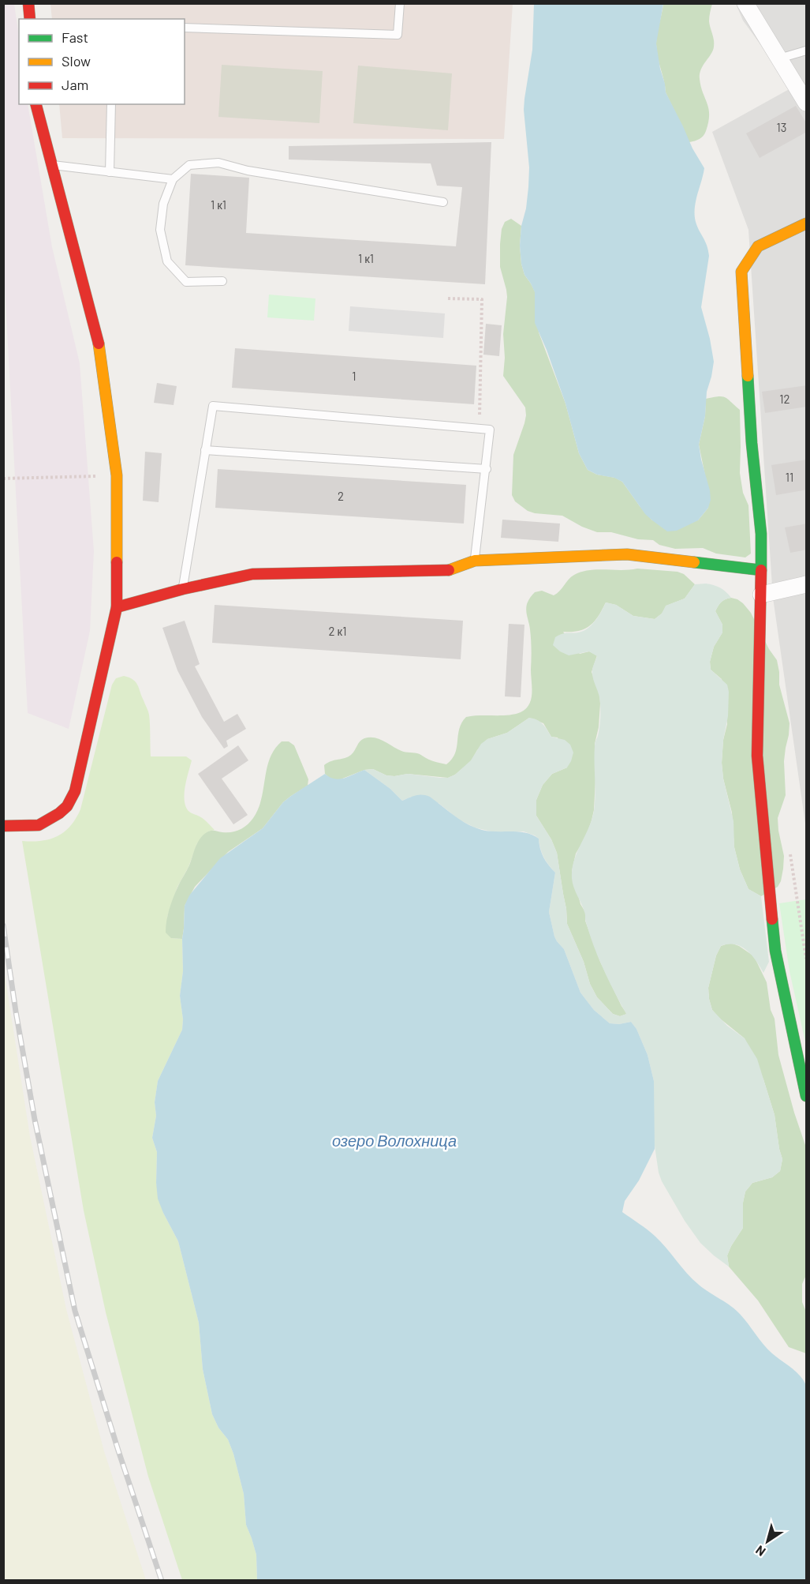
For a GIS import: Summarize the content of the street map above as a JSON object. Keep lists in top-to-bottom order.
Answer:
{
  "water": ["озеро Волохница"],
  "house_numbers": [
    "13",
    "1 к1",
    "1 к1",
    "1",
    "12",
    "11",
    "2",
    "2 к1"
  ],
  "legend": ["Fast", "Slow", "Jam"],
  "north": "bottom left"
}
